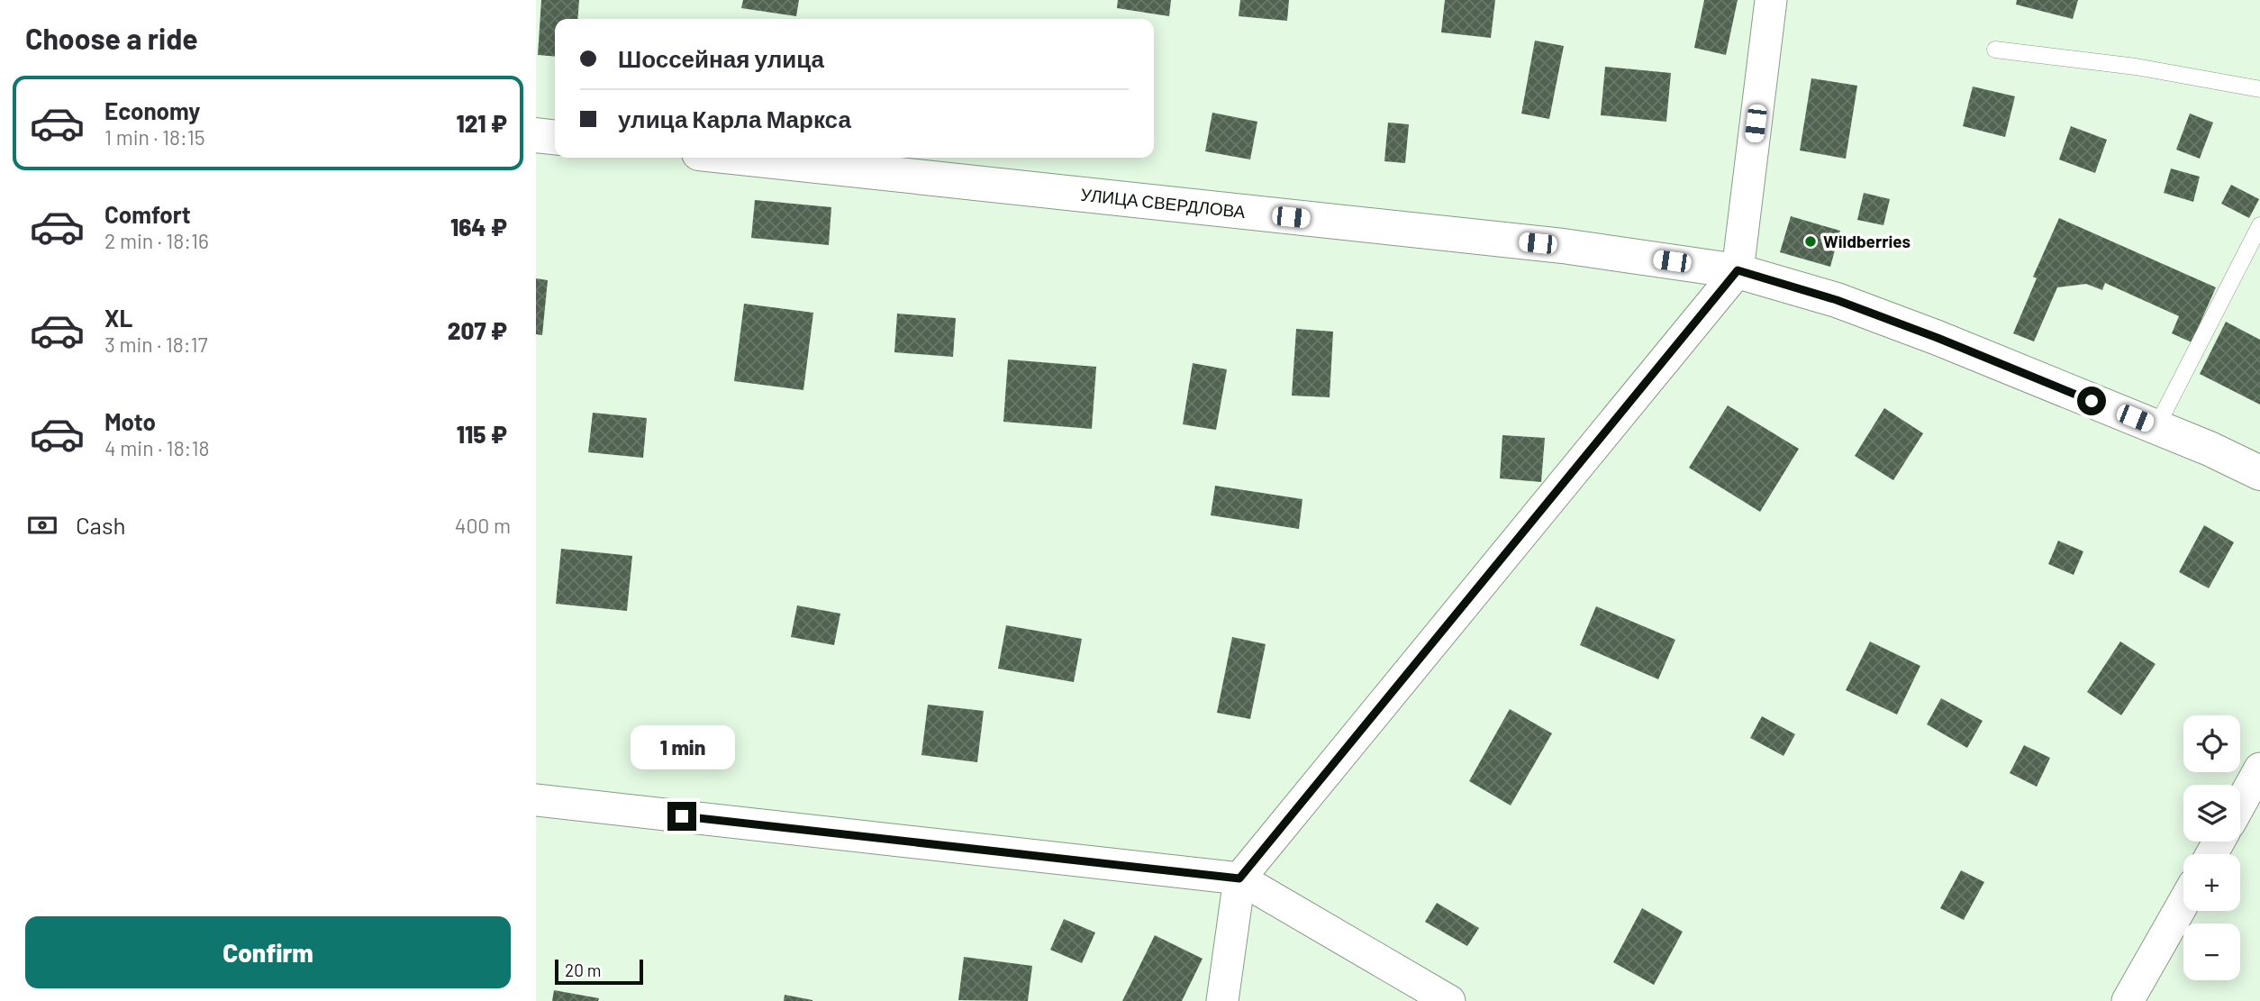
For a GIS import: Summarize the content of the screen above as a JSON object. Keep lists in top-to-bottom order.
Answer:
{
  "streets": {
    "main road": ["УЛИЦА СВЕРДЛОВА"]
  },
  "places": ["Wildberries"],
  "scale_bar": "20 m",
  "page": {
    "heading": "Choose a ride",
    "banner": ["Шоссейная улица", "улица Карла Маркса"],
    "list": [
      {
        "name": "Economy",
        "note": "1 min · 18:15",
        "value": "121 ₽"
      },
      {
        "name": "Comfort",
        "note": "2 min · 18:16",
        "value": "164 ₽"
      },
      {
        "name": "XL",
        "note": "3 min · 18:17",
        "value": "207 ₽"
      },
      {
        "name": "Moto",
        "note": "4 min · 18:18",
        "value": "115 ₽"
      }
    ],
    "pay": ["Cash", "400 m"],
    "map_buttons": ["+", "−"],
    "bubble": "1 min",
    "buttons": "Confirm",
    "scale": "20 m"
  }
}
